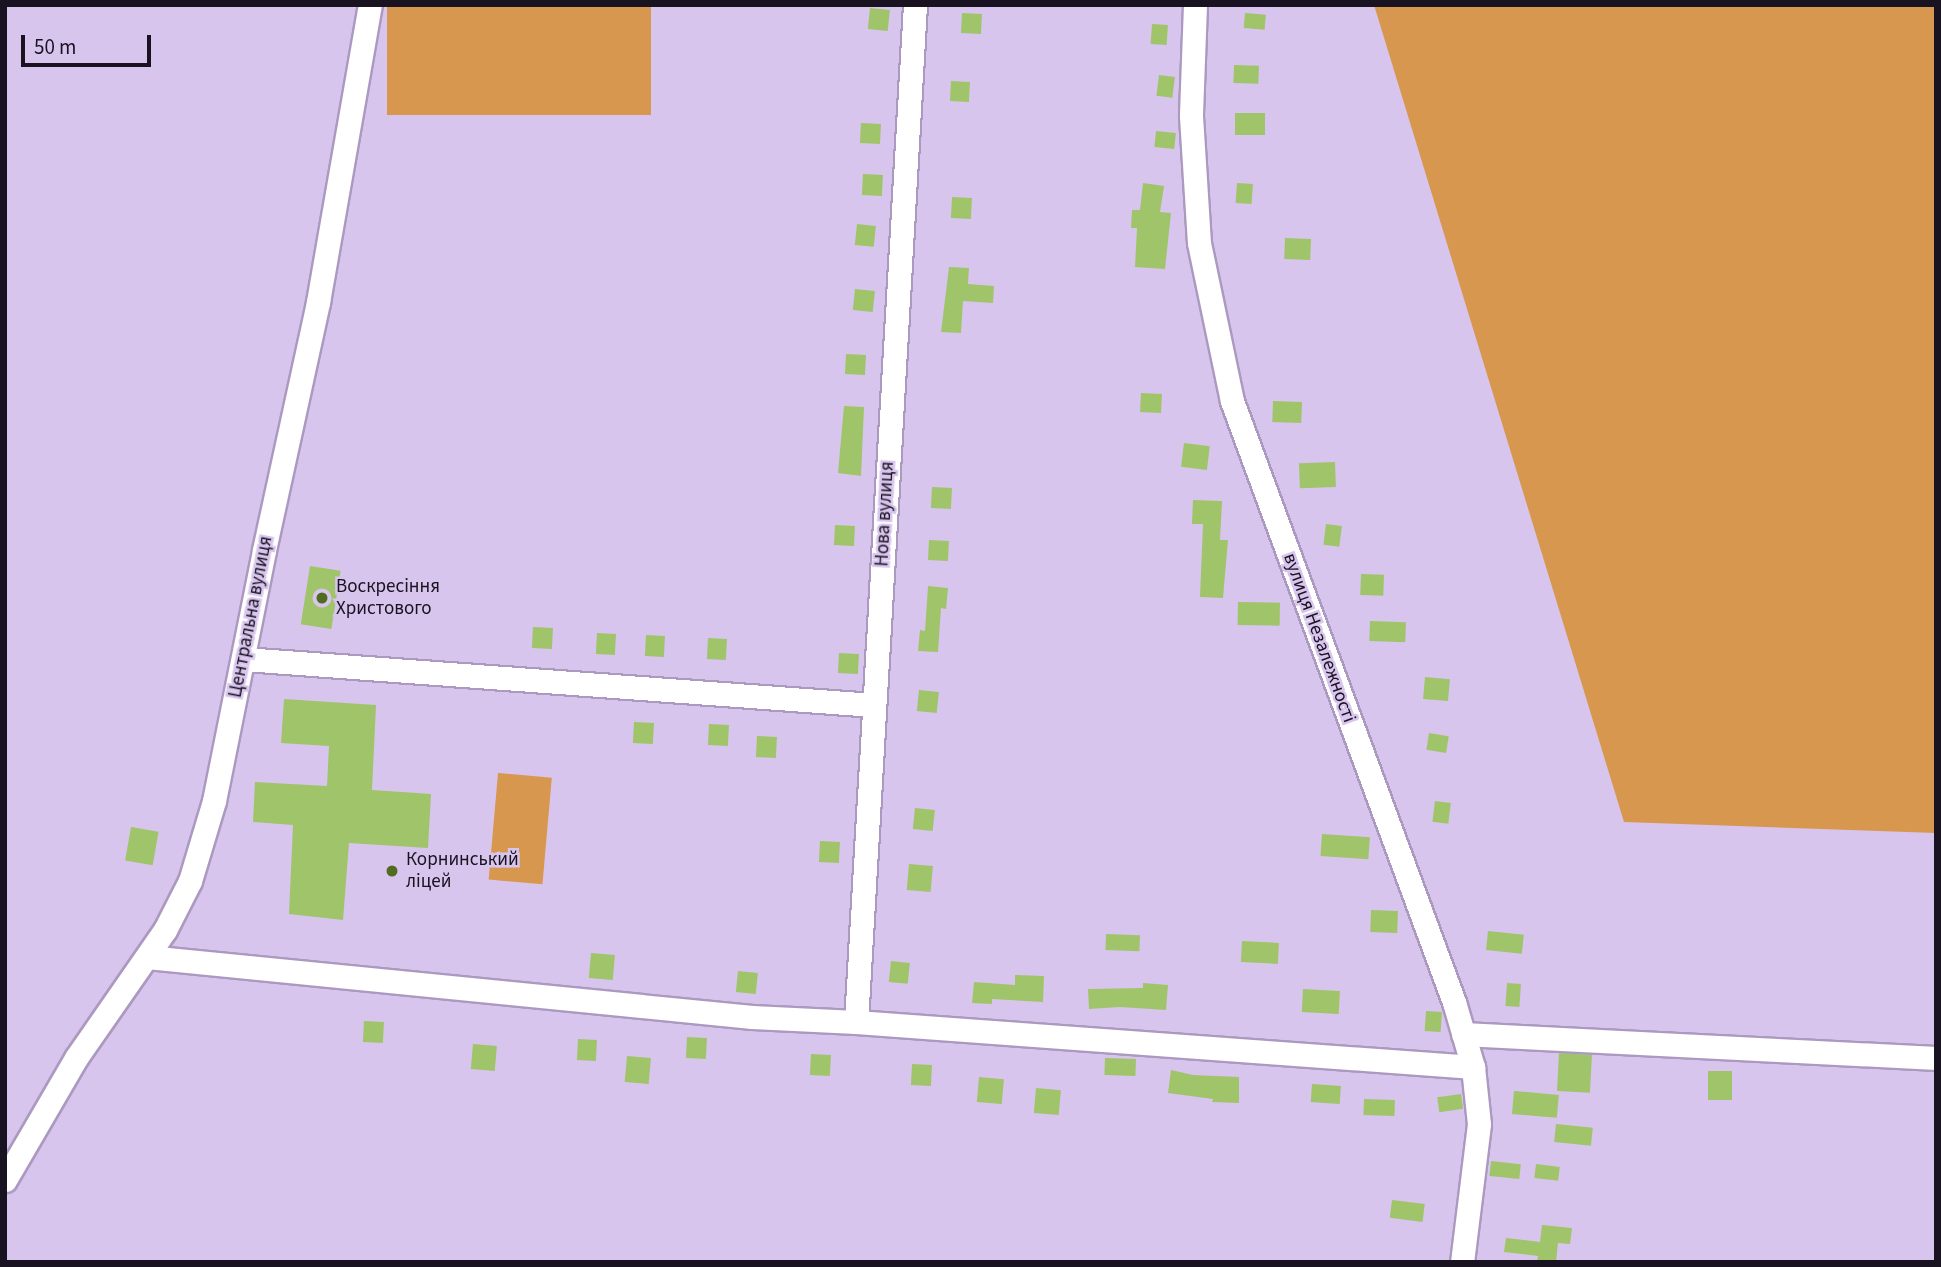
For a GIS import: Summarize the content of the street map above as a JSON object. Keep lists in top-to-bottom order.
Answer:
{
  "streets": {
    "street": ["Нова вулиця", "Центральна вулиця", "вулиця Незалежності"]
  },
  "places": ["Воскресіння Христового", "Корнинський ліцей"],
  "scale_bar": "50 m"
}
